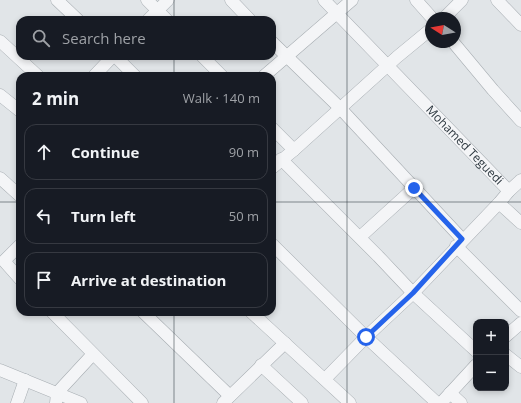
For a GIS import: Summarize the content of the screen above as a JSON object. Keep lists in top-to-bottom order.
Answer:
{
  "streets": {
    "street": ["Mohamed Teguedi"]
  },
  "north": "left",
  "page": {
    "search": "Search here",
    "heading": ["2 min", "Walk · 140 m"],
    "list": [
      ["Continue", "90 m"],
      ["Turn left", "50 m"],
      "Arrive at destination"
    ],
    "map_buttons": ["+", "−"]
  }
}
